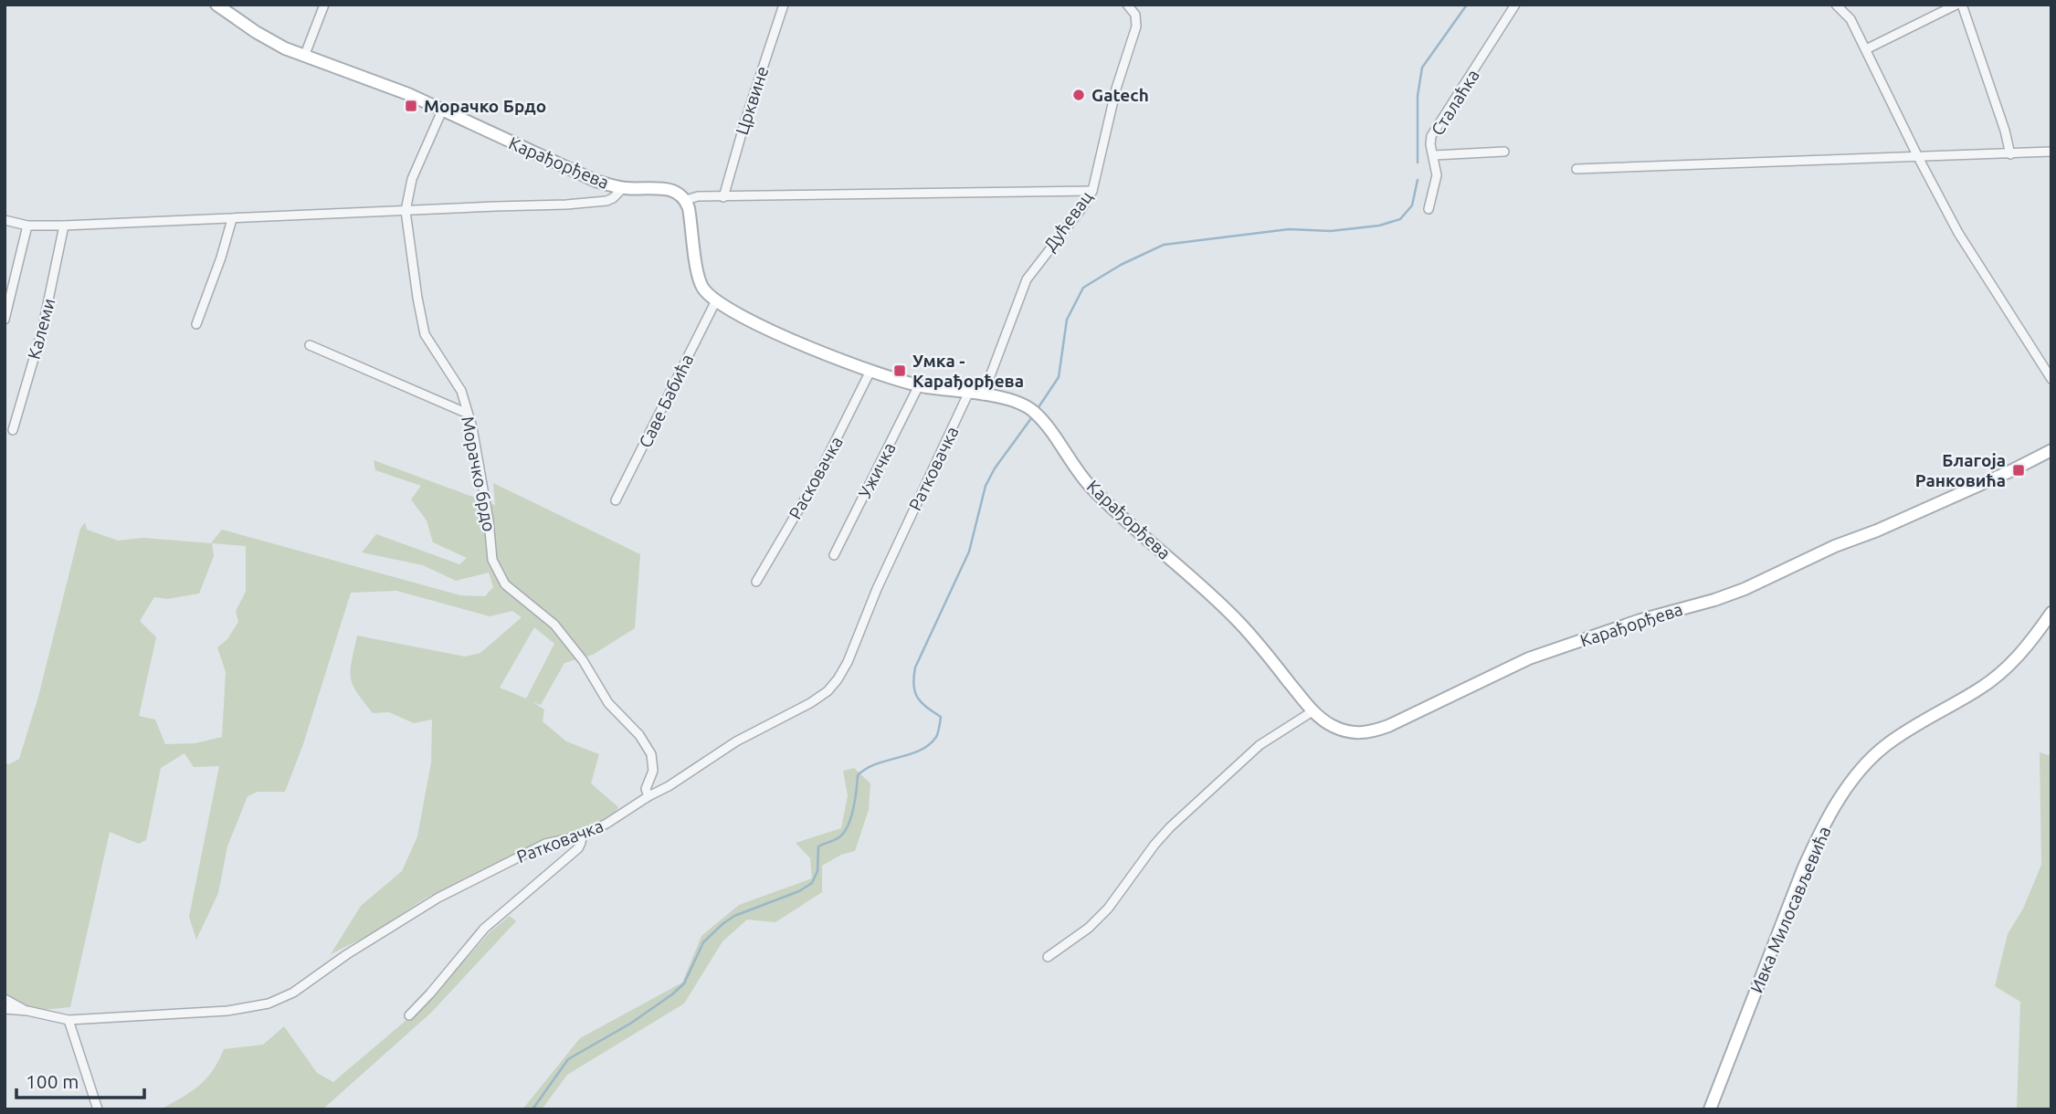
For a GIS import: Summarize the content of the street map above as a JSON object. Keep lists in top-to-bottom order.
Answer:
{
  "streets": {
    "street": [
      "Црквине",
      "Сталаћка",
      "Карађорђева",
      "Дућевац",
      "Калеми",
      "Саве Бабића",
      "Ратковачка",
      "Ужичка",
      "Морачко брдо",
      "Расковачка",
      "Ивка Милосављевића"
    ]
  },
  "crossings": [
    ["Карађорђева", "Дућевац"],
    ["Карађорђева", "Саве Бабића"],
    ["Карађорђева", "Ратковачка"],
    ["Карађорђева", "Ужичка"],
    ["Карађорђева", "Морачко брдо"],
    ["Карађорђева", "Расковачка"],
    ["Ратковачка", "Морачко брдо"]
  ],
  "places": {
    "other": ["Gatech"],
    "transit": ["Морачко Брдо", "Умка - Карађорђева", "Благоја Ранковића"]
  },
  "scale_bar": "100 m"
}
